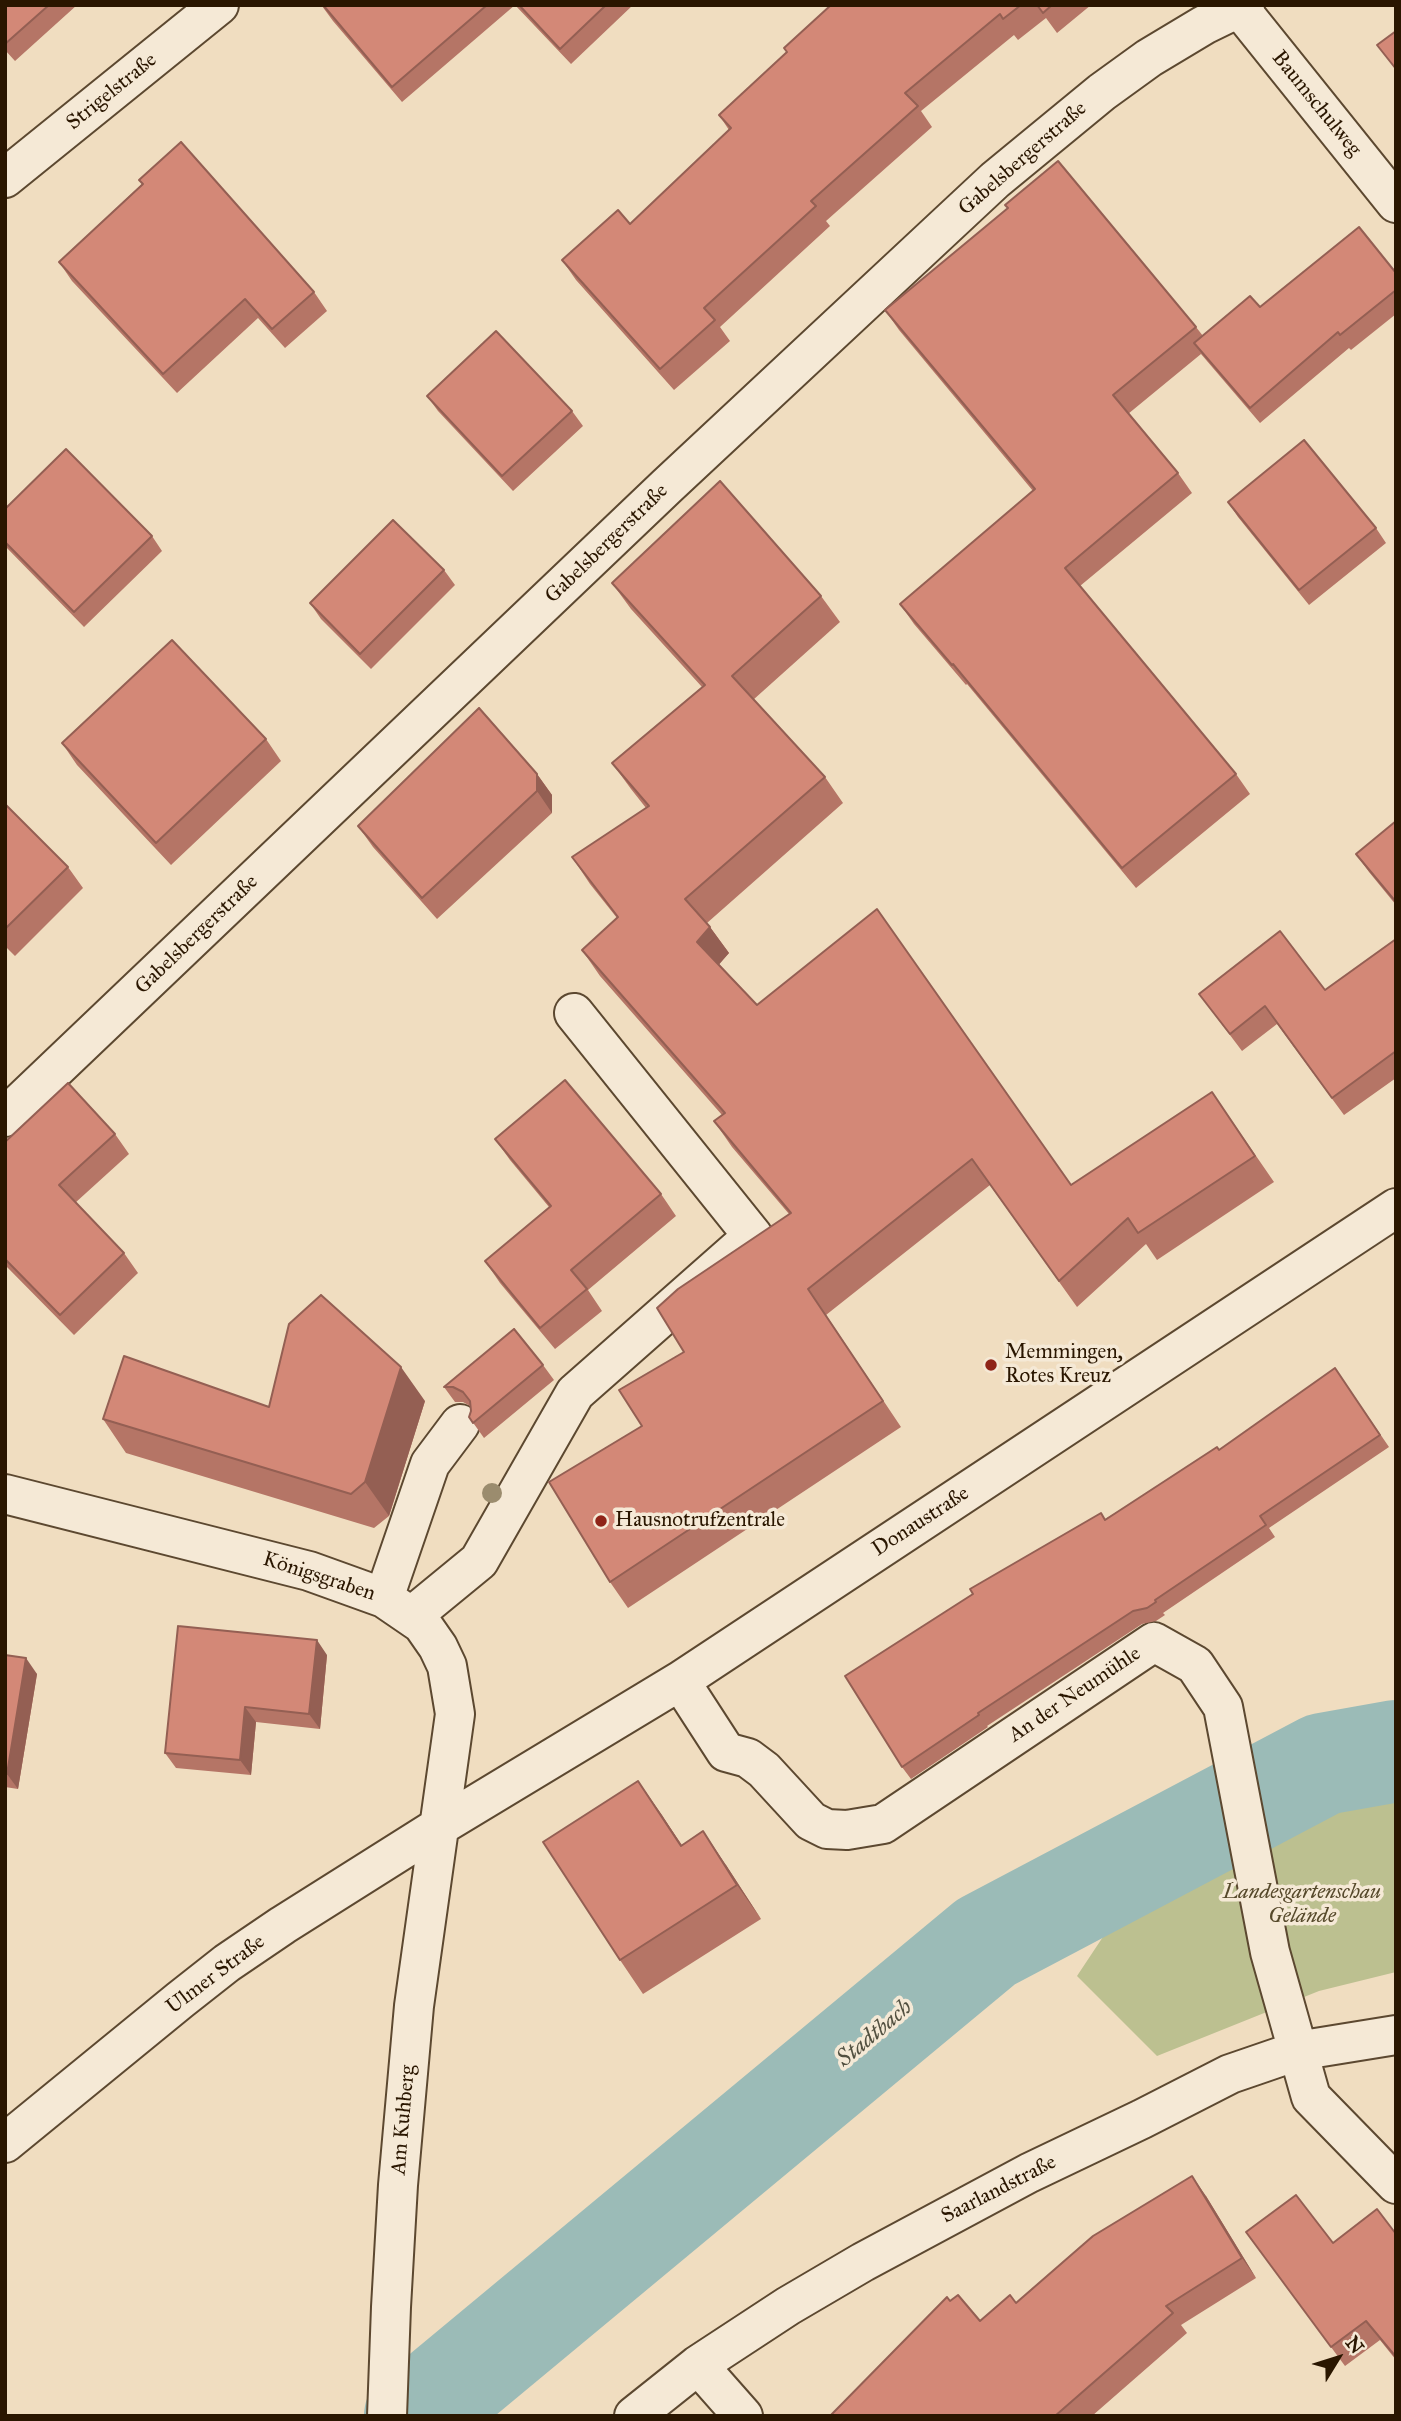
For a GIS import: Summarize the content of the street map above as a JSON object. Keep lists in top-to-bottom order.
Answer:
{
  "streets": {
    "street": [
      "Strigelstraße",
      "Baumschulweg",
      "Gabelsbergerstraße",
      "Donaustraße",
      "Königsgraben",
      "An der Neumühle",
      "Ulmer Straße",
      "Am Kuhberg",
      "Saarlandstraße"
    ]
  },
  "crossings": [
    ["Baumschulweg", "Gabelsbergerstraße"],
    ["Donaustraße", "Königsgraben"],
    ["Donaustraße", "An der Neumühle"],
    ["Donaustraße", "Ulmer Straße"],
    ["Donaustraße", "Am Kuhberg"],
    ["Königsgraben", "Ulmer Straße"],
    ["Königsgraben", "Am Kuhberg"],
    ["An der Neumühle", "Saarlandstraße"],
    ["Ulmer Straße", "Am Kuhberg"]
  ],
  "water": ["Stadtbach"],
  "parks": ["Landesgartenschau Gelände"],
  "places": ["Memmingen, Rotes Kreuz", "Hausnotrufzentrale"],
  "north": "top right"
}
